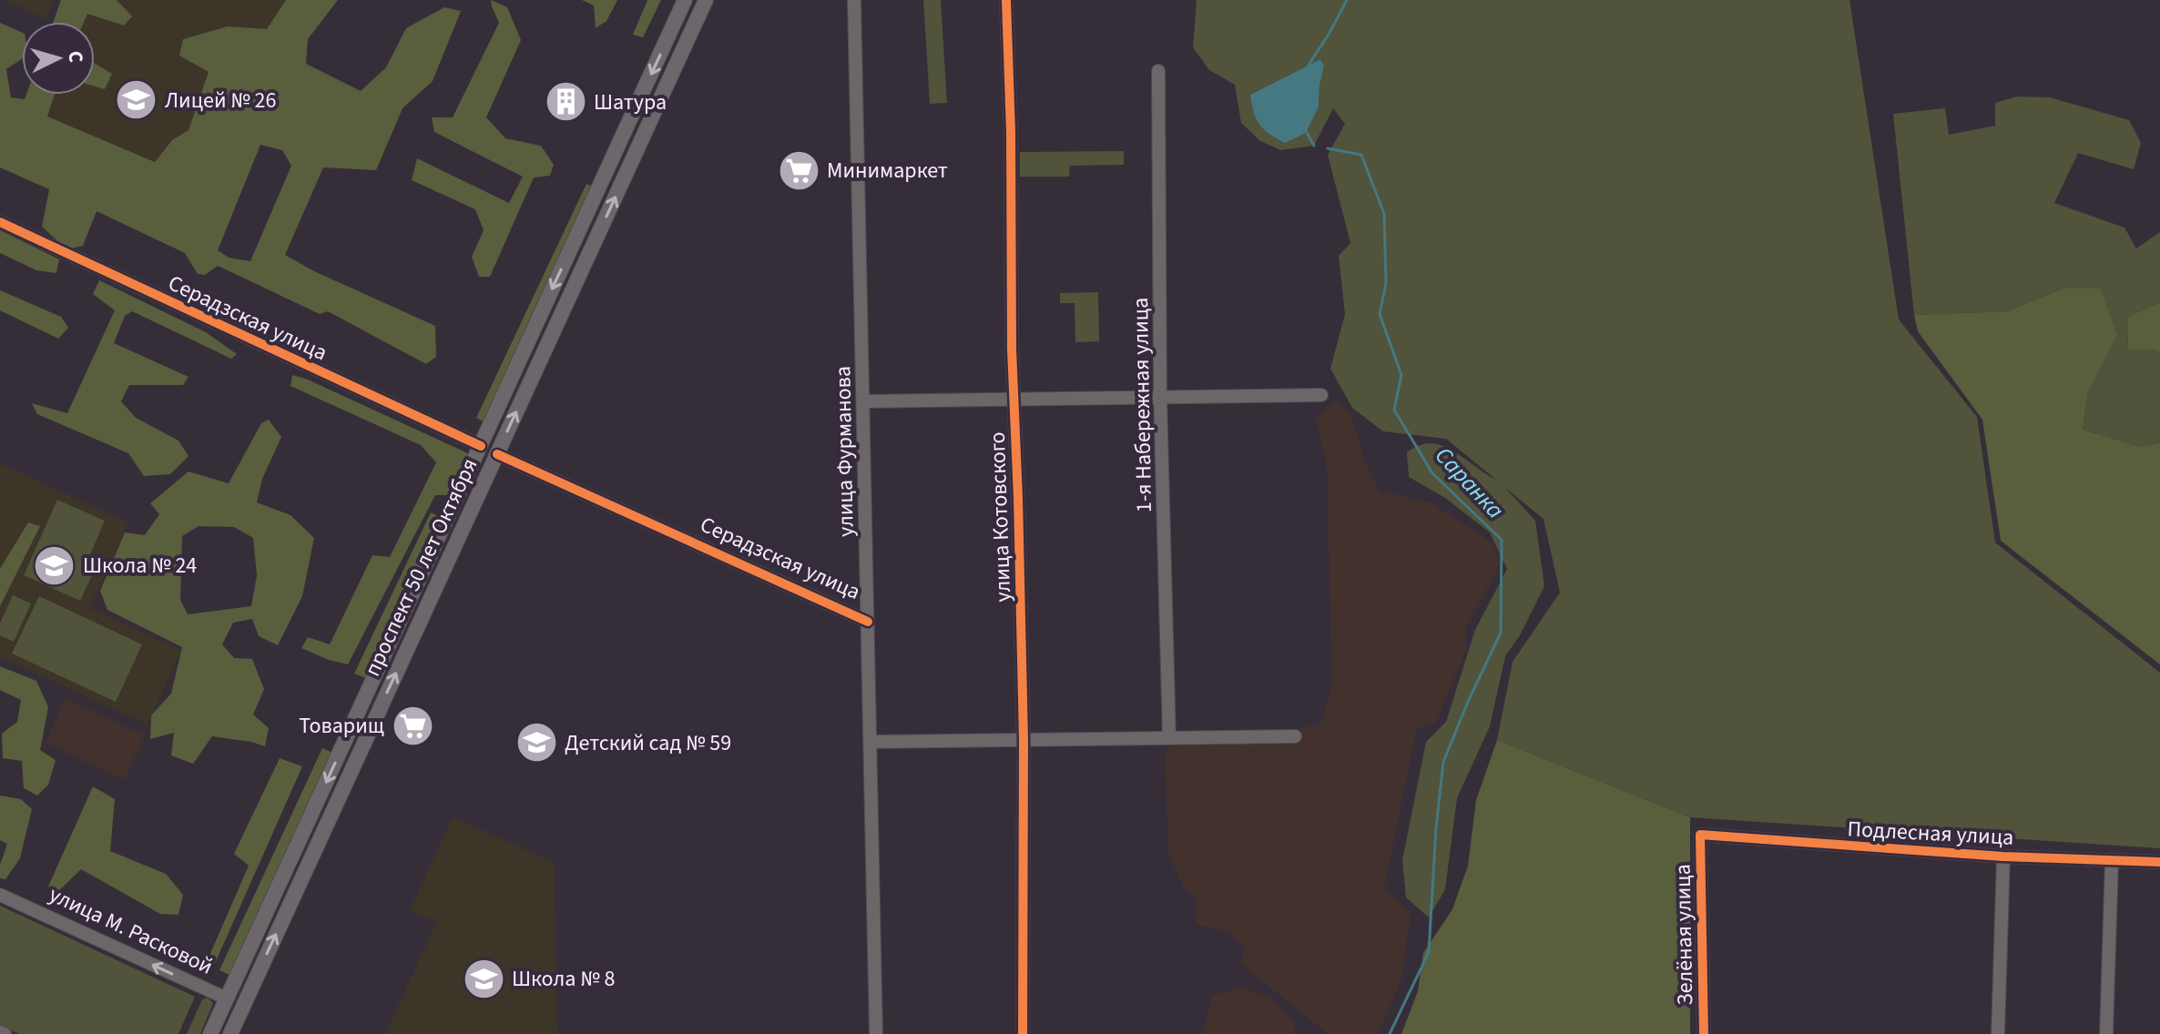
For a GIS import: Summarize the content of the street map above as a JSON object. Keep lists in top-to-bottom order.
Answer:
{
  "streets": {
    "main road": ["Серадзская улица", "проспект 50 лет Октября", "улица М. Расковой"],
    "street": [
      "1-я Набережная улица",
      "улица Фурманова",
      "улица Котовского",
      "Подлесная улица",
      "Зелёная улица"
    ]
  },
  "crossings": [
    ["Серадзская улица", "улица Фурманова"],
    ["Серадзская улица", "проспект 50 лет Октября"],
    ["проспект 50 лет Октября", "улица М. Расковой"],
    ["Подлесная улица", "Зелёная улица"]
  ],
  "one_way": ["улица М. Расковой"],
  "water": ["Саранка"],
  "places": {
    "school or university": [
      "Лицей № 26",
      "Школа № 24",
      "Детский сад № 59",
      "Школа № 8"
    ],
    "building": ["Шатура"],
    "supermarket": ["Минимаркет", "Товарищ"]
  },
  "north": "right"
}
